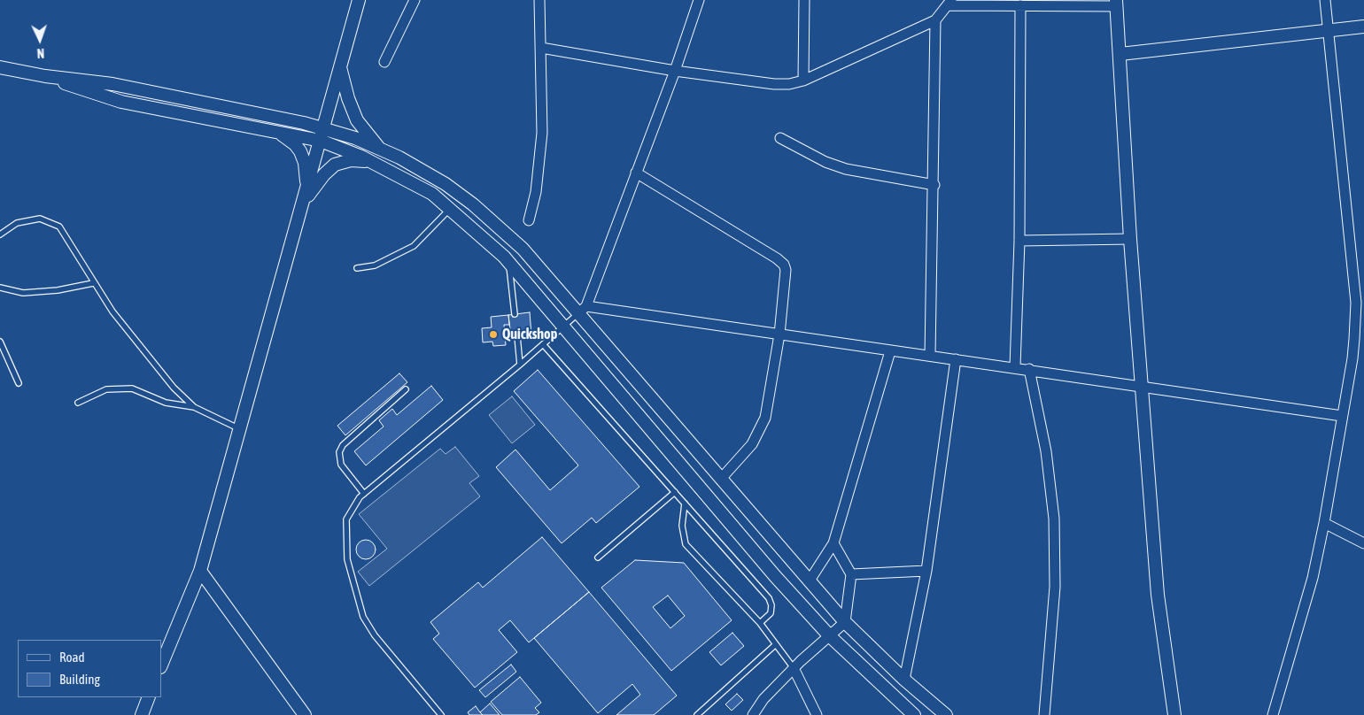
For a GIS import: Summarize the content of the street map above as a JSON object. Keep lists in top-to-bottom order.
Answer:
{
  "places": ["Quickshop"],
  "legend": ["Road", "Building"],
  "north": "bottom"
}
